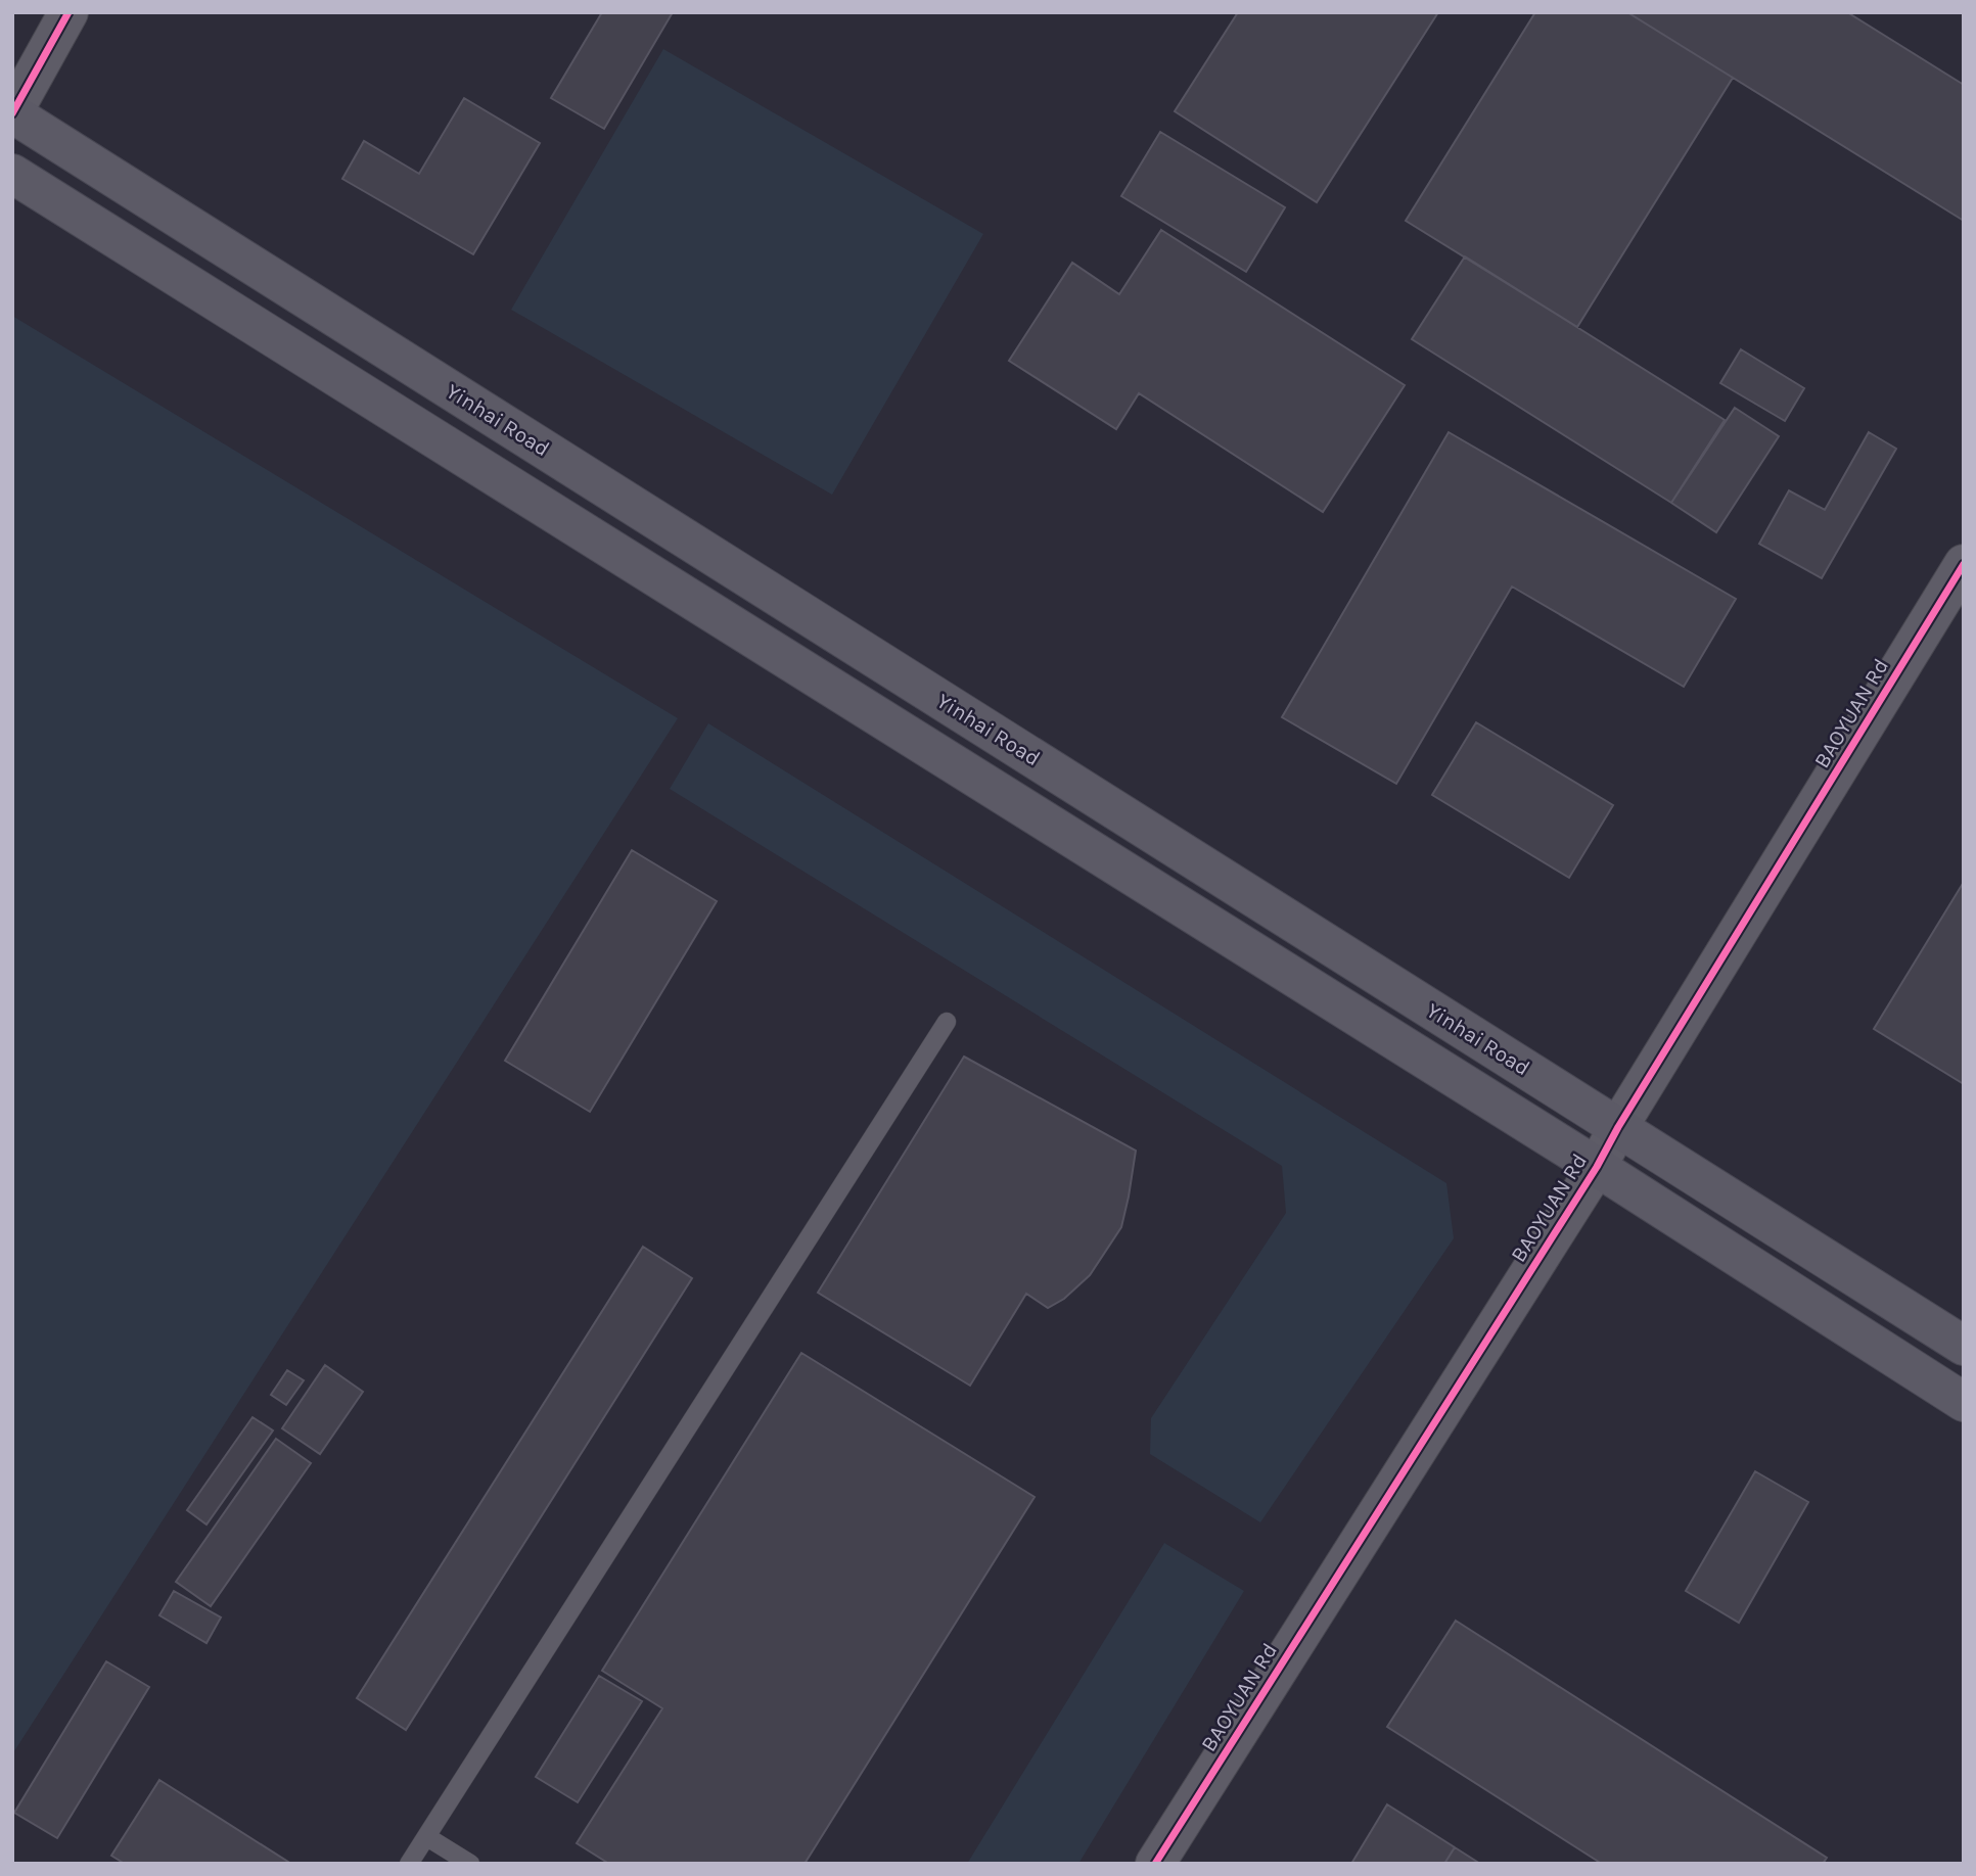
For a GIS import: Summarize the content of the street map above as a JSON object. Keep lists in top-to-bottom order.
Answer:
{
  "streets": {
    "main road": ["Yinhai Road"],
    "street": ["BAOYUAN Rd"]
  },
  "crossings": [
    ["Yinhai Road", "BAOYUAN Rd"]
  ]
}
